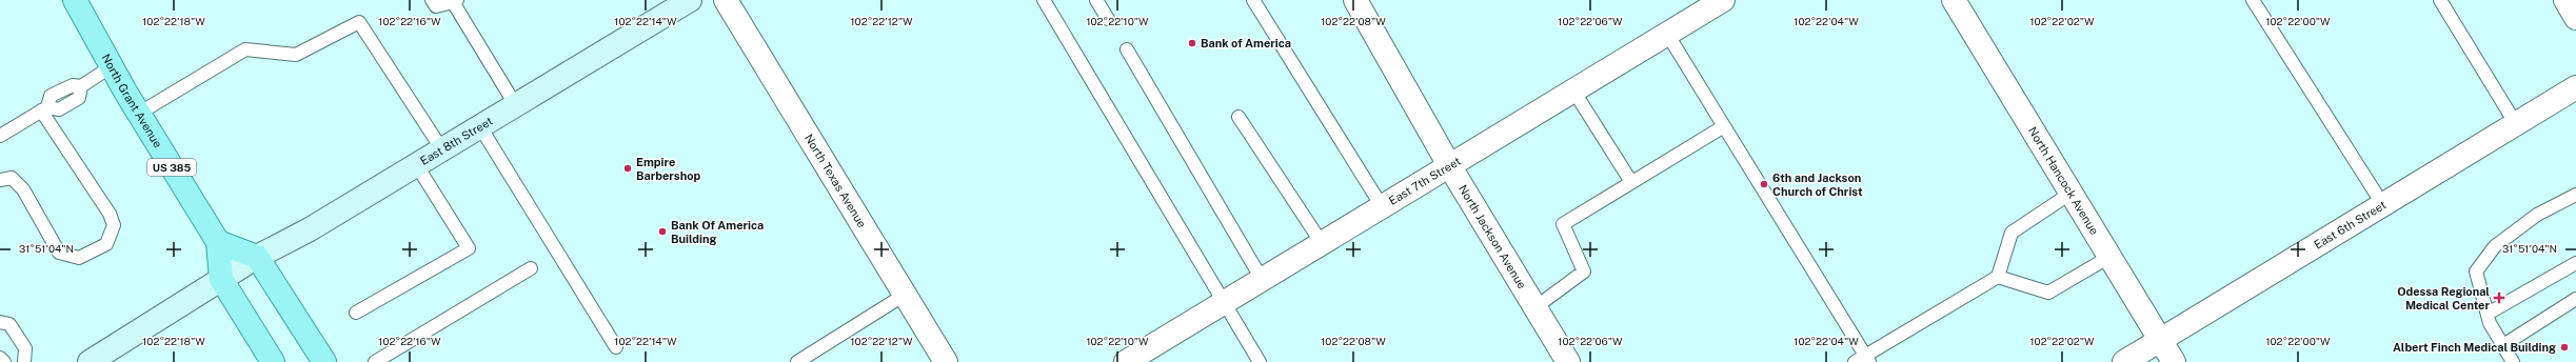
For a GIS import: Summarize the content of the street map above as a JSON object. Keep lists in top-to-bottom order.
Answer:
{
  "streets": {
    "main road": ["North Grant Avenue", "East 8th Street", "US 385"],
    "street": [
      "North Texas Avenue",
      "East 7th Street",
      "North Hancock Avenue",
      "East 6th Street",
      "North Jackson Avenue"
    ]
  },
  "crossings": [
    ["North Grant Avenue", "East 8th Street"],
    ["East 7th Street", "North Jackson Avenue"],
    ["North Hancock Avenue", "East 6th Street"]
  ],
  "places": {
    "other": [
      "Bank of America",
      "Empire Barbershop",
      "6th and Jackson Church of Christ",
      "Bank Of America Building",
      "Albert Finch Medical Building"
    ],
    "health": ["Odessa Regional Medical Center"]
  },
  "coordinates": [
    "102°22'18\"W",
    "102°22'16\"W",
    "102°22'14\"W",
    "102°22'12\"W",
    "102°22'10\"W",
    "102°22'08\"W",
    "102°22'06\"W",
    "102°22'04\"W",
    "102°22'02\"W",
    "102°22'00\"W",
    "31°51'04\"N"
  ]
}
